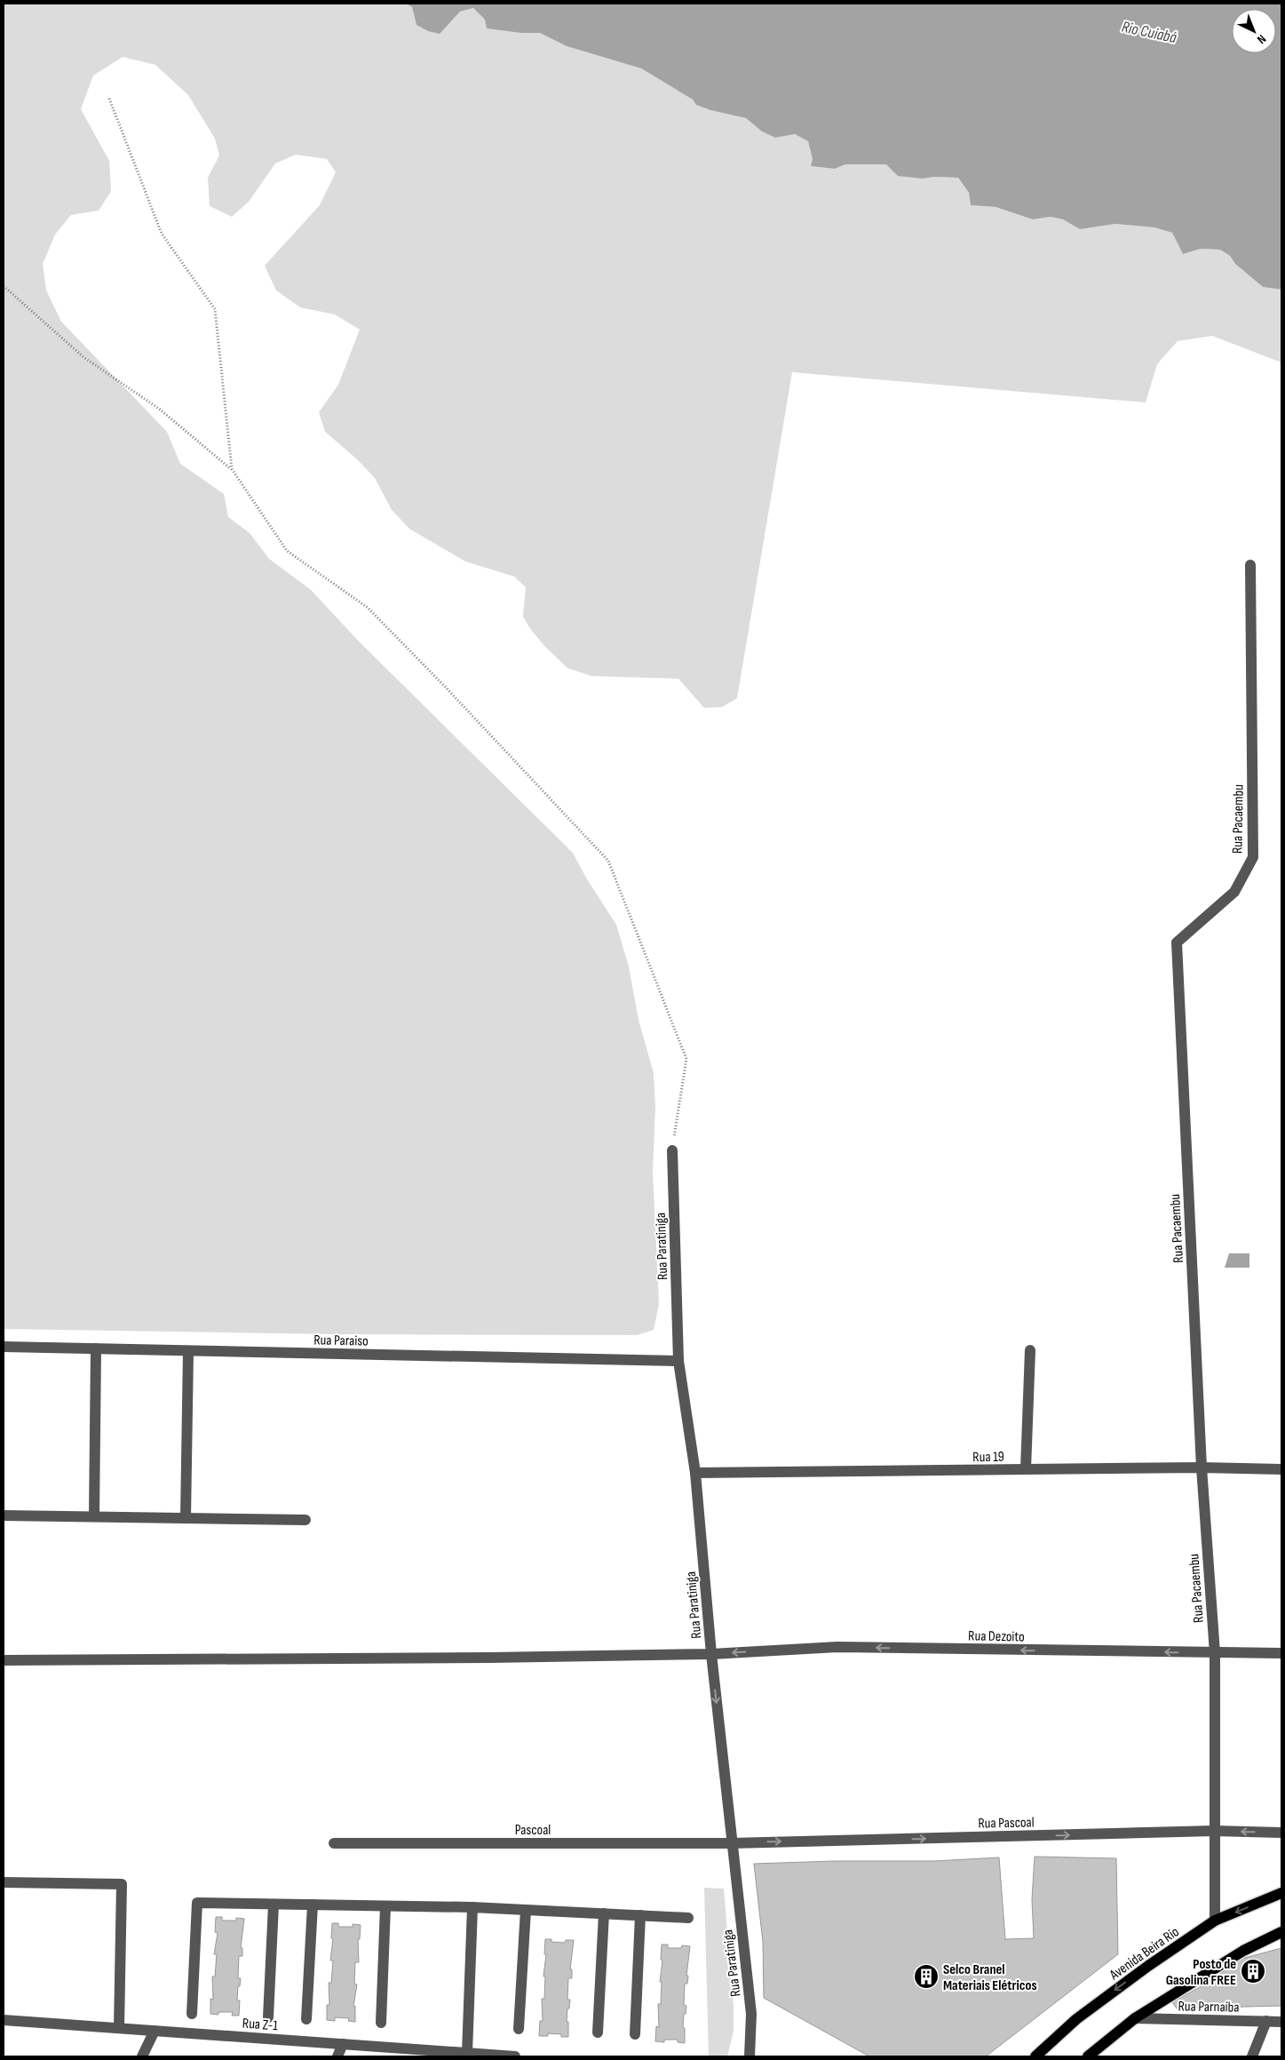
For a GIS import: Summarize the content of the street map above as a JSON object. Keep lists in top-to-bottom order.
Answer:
{
  "streets": {
    "main road": ["Avenida Beira Rio"],
    "street": [
      "Rua Pacaembu",
      "Rua Paratiniga",
      "Rua Paraiso",
      "Rua 19",
      "Rua Dezoito",
      "Rua Pascoal",
      "Pascoal",
      "Rua Parnaíba",
      "Rua Z-1"
    ]
  },
  "crossings": [
    ["Rua Pacaembu", "Rua 19"],
    ["Rua Pacaembu", "Rua Dezoito"],
    ["Rua Pacaembu", "Rua Pascoal"],
    ["Rua Pacaembu", "Avenida Beira Rio"],
    ["Rua Paratiniga", "Rua Paraiso"],
    ["Rua Paratiniga", "Rua 19"],
    ["Rua Paratiniga", "Rua Dezoito"],
    ["Rua Paratiniga", "Rua Pascoal"],
    ["Rua Paratiniga", "Pascoal"],
    ["Rua Pascoal", "Pascoal"]
  ],
  "one_way": ["Rua Dezoito"],
  "water": ["Rio Cuiabá"],
  "places": {
    "building": ["Posto de Gasolina FREE", "Selco Branel Materiais Elétricos"]
  },
  "north": "bottom right"
}
